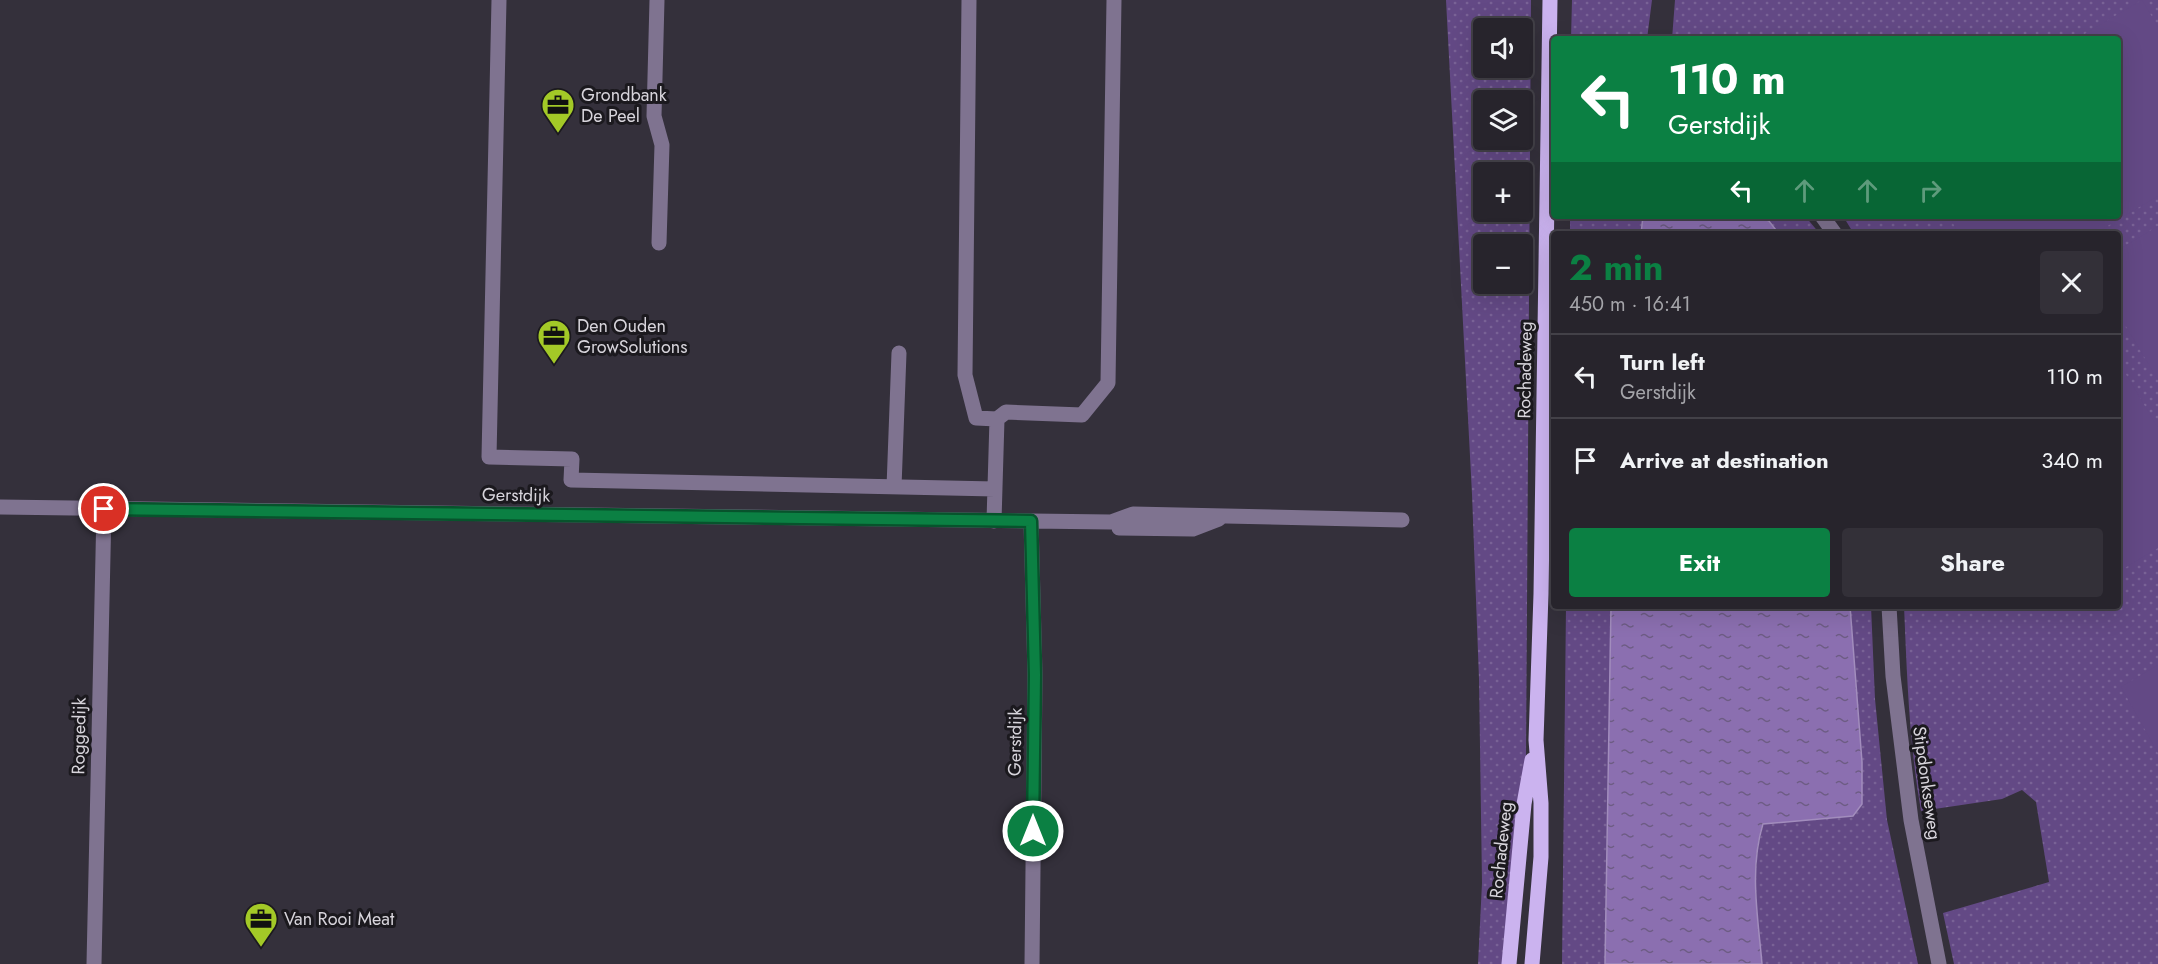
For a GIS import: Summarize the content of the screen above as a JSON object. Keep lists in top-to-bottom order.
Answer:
{
  "streets": {
    "main road": ["Rochadeweg"],
    "street": ["Gerstdijk", "Roggedijk", "Stipdonkseweg"]
  },
  "crossings": [
    ["Gerstdijk", "Roggedijk"]
  ],
  "places": {
    "office": ["Grondbank De Peel", "Den Ouden GrowSolutions", "Van Rooi Meat"]
  },
  "page": {
    "map_buttons": ["+", "−"],
    "turn": ["110 m", "Gerstdijk"],
    "heading": ["2 min", "450 m · 16:41"],
    "list": [
      {
        "name": "Turn left",
        "note": "Gerstdijk",
        "value": "110 m"
      },
      {
        "name": "Arrive at destination",
        "value": "340 m"
      }
    ],
    "buttons": ["Exit", "Share"]
  }
}
